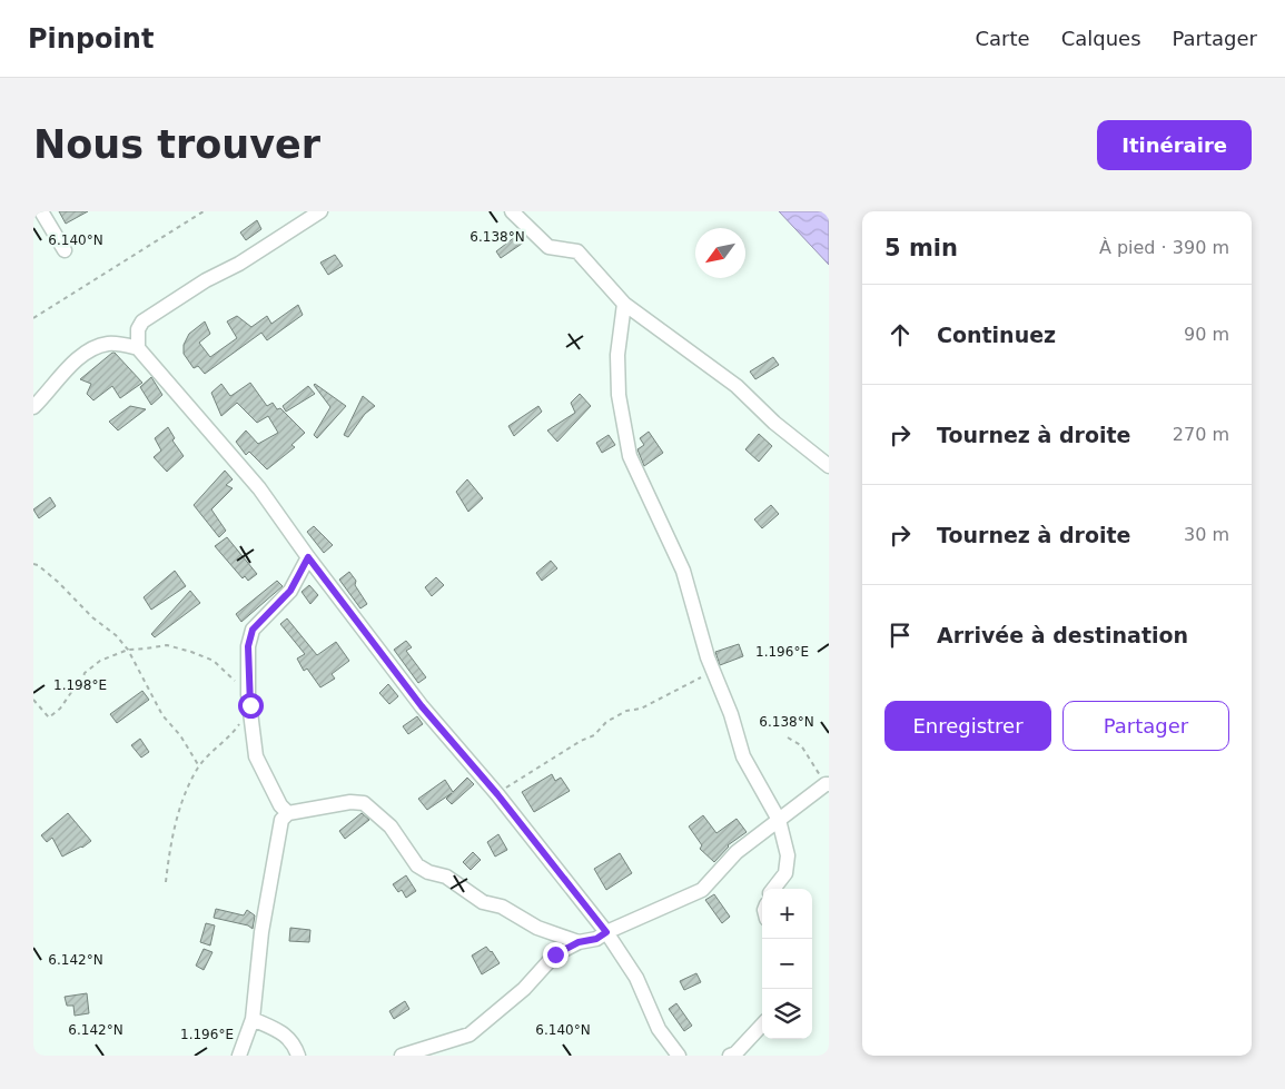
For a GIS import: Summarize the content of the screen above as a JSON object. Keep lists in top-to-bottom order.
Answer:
{
  "north": "bottom left",
  "page": {
    "header": "Pinpoint",
    "nav": ["Carte", "Calques", "Partager"],
    "buttons": [
      "Itinéraire",
      ["Enregistrer", "Partager"]
    ],
    "title": "Nous trouver",
    "heading": ["5 min", "À pied · 390 m"],
    "list": [
      ["Continuez", "90 m"],
      ["Tournez à droite", "270 m"],
      ["Tournez à droite", "30 m"],
      "Arrivée à destination"
    ],
    "map_buttons": ["+", "−"]
  },
  "coordinates": [
    "6.138°N",
    "6.140°N",
    "1.196°E",
    "1.198°E",
    "6.142°N"
  ]
}
